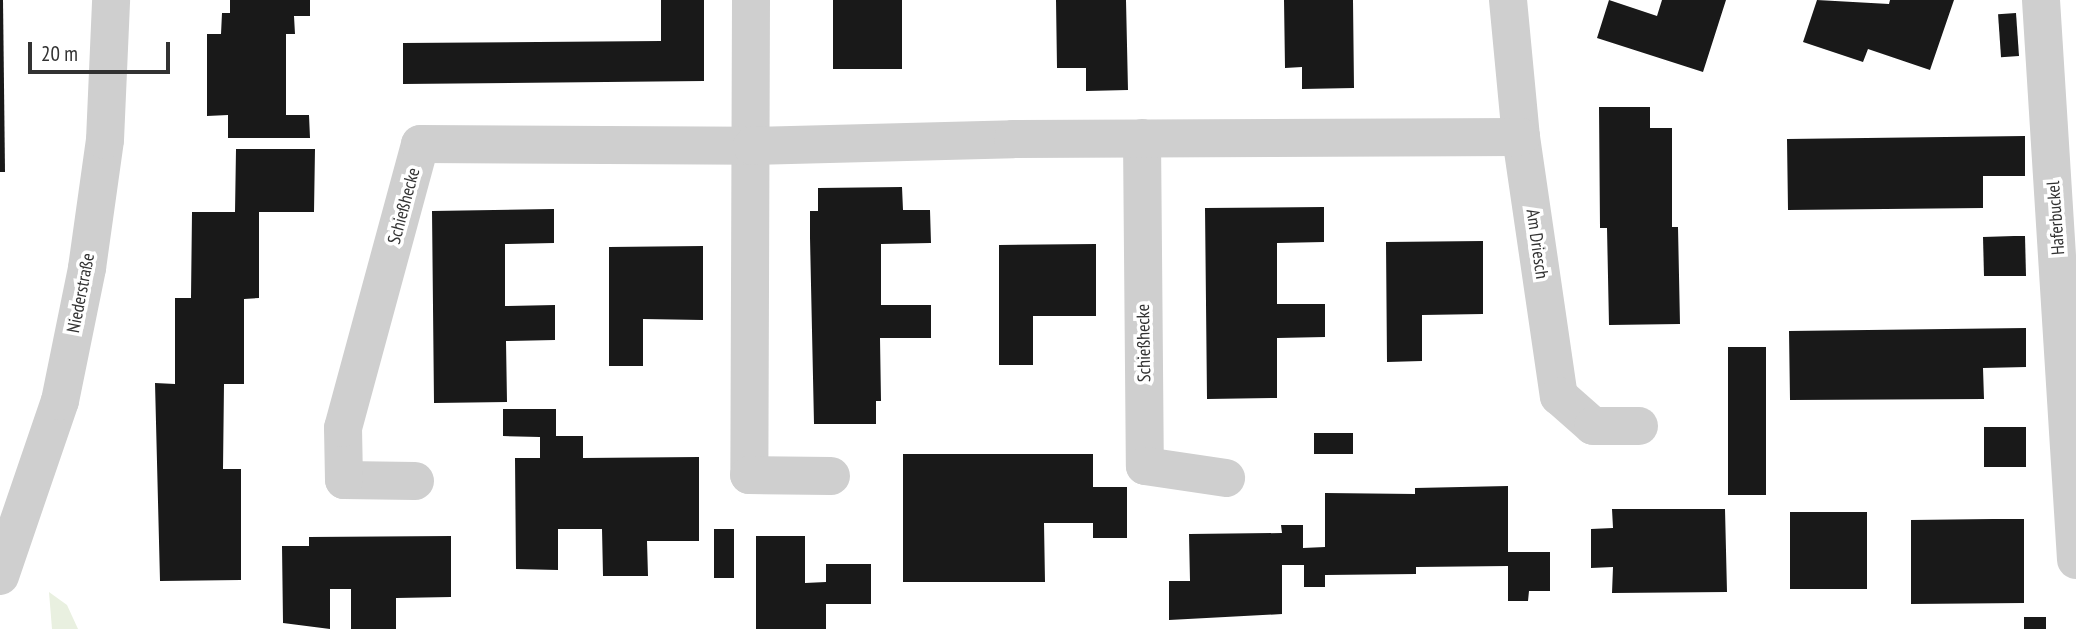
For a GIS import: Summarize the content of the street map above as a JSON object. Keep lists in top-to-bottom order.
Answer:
{
  "streets": {
    "street": [
      "Schießhecke",
      "Haferbuckel",
      "Am Driesch",
      "Niederstraße"
    ]
  },
  "crossings": [
    ["Schießhecke", "Am Driesch"]
  ],
  "scale_bar": "20 m"
}
